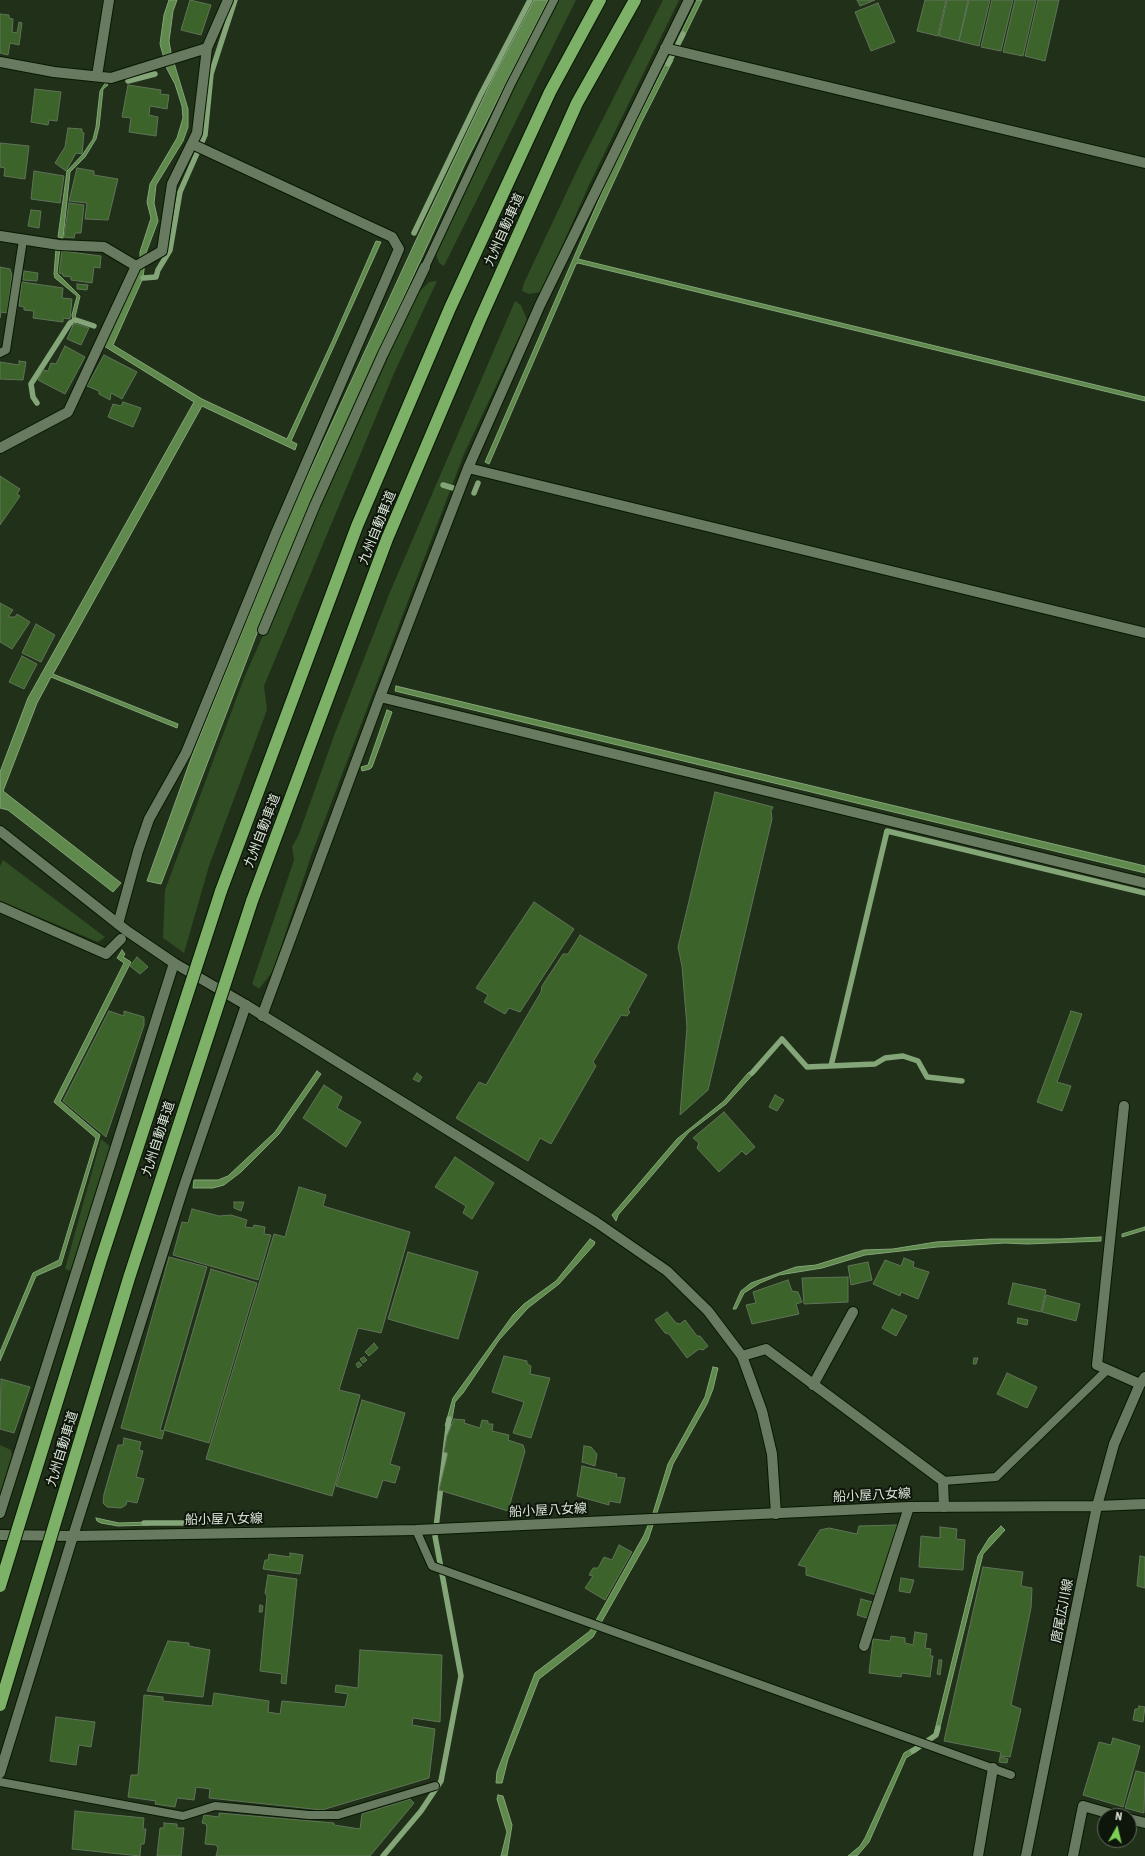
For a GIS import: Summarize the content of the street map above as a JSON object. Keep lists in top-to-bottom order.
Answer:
{
  "streets": {
    "highway": ["九州自動車道"],
    "street": ["船小屋八女線", "唐尾広川線"]
  },
  "crossings": [
    ["船小屋八女線", "唐尾広川線"]
  ],
  "north": "top"
}
